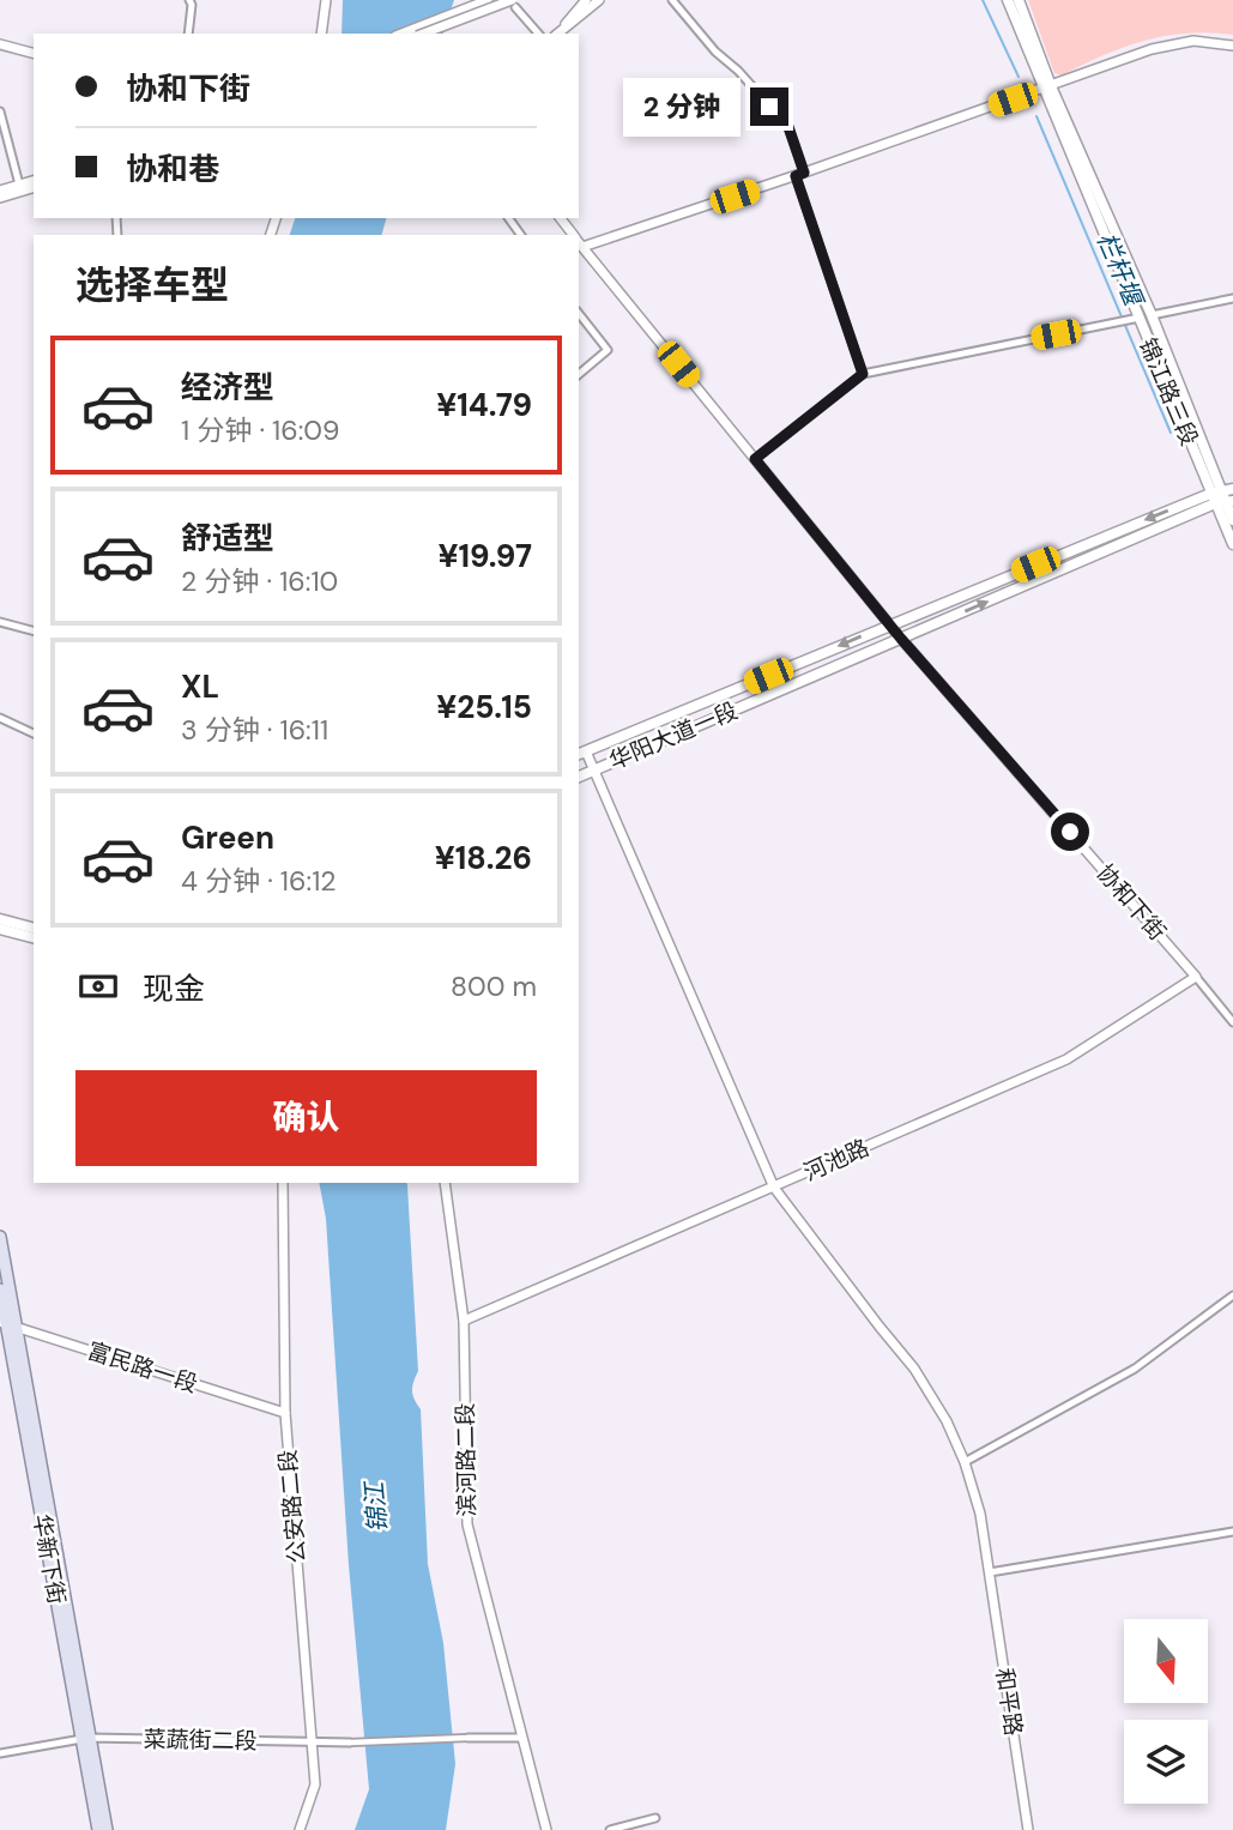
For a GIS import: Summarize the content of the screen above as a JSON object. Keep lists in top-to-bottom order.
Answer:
{
  "streets": {
    "main road": ["锦江路三段", "华阳大道一段"],
    "street": [
      "协和下街",
      "河池路",
      "富民路一段",
      "滨河路二段",
      "公安路二段",
      "和平路",
      "菜蔬街二段"
    ]
  },
  "crossings": [
    ["锦江路三段", "华阳大道一段"],
    ["华阳大道一段", "协和下街"],
    ["华阳大道一段", "和平路"],
    ["协和下街", "河池路"],
    ["河池路", "滨河路二段"],
    ["河池路", "和平路"],
    ["富民路一段", "公安路二段"],
    ["公安路二段", "菜蔬街二段"]
  ],
  "water": ["栏杆堰", "锦江"],
  "north": "bottom",
  "page": {
    "banner": ["协和下街", "协和巷"],
    "bubble": "2 分钟",
    "heading": "选择车型",
    "list": [
      {
        "name": "经济型",
        "note": "1 分钟 · 16:09",
        "value": "¥14.79"
      },
      {
        "name": "舒适型",
        "note": "2 分钟 · 16:10",
        "value": "¥19.97"
      },
      {
        "name": "XL",
        "note": "3 分钟 · 16:11",
        "value": "¥25.15"
      },
      {
        "name": "Green",
        "note": "4 分钟 · 16:12",
        "value": "¥18.26"
      }
    ],
    "pay": ["现金", "800 m"],
    "buttons": "确认"
  }
}
